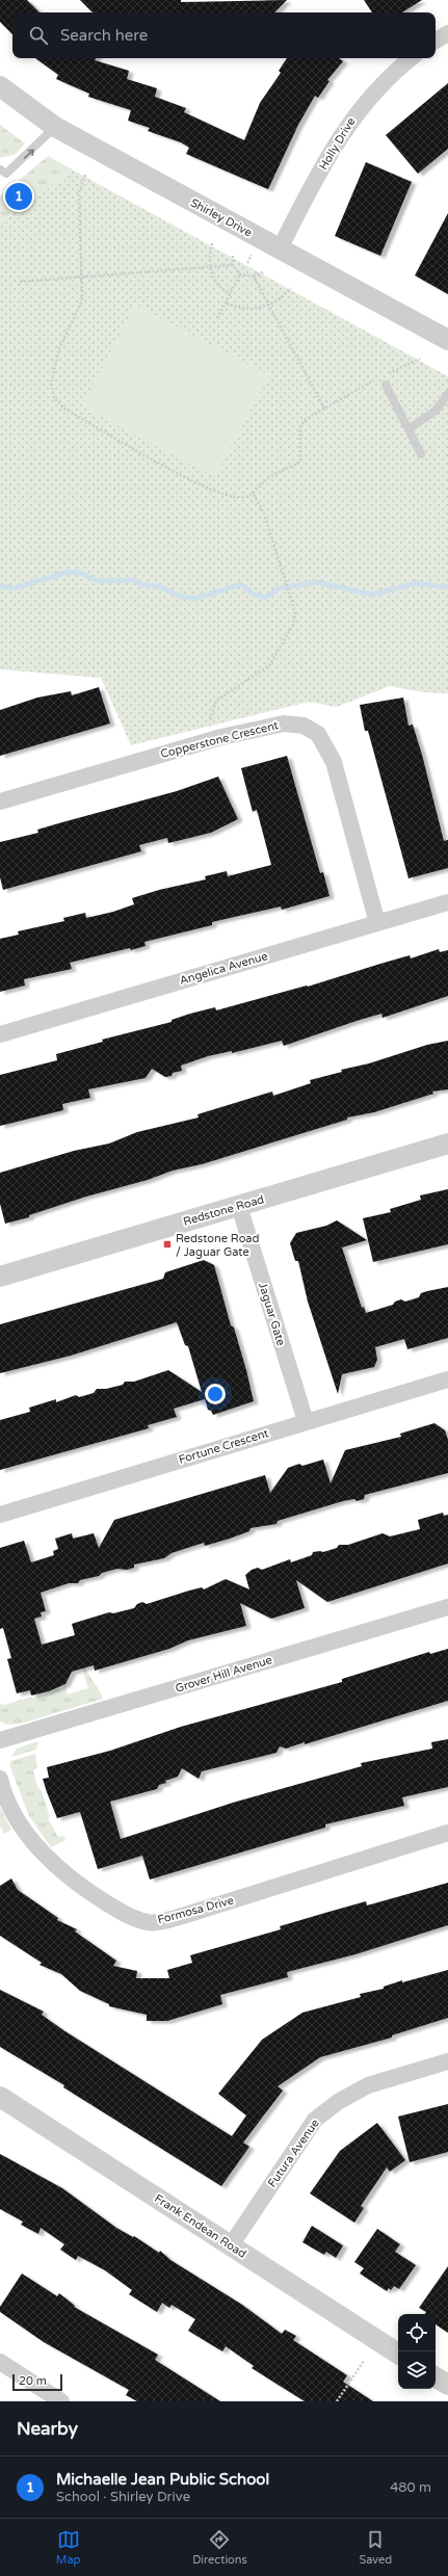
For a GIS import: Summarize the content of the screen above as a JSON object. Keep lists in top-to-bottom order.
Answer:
{
  "streets": {
    "street": [
      "Holly Drive",
      "Shirley Drive",
      "Copperstone Crescent",
      "Angelica Avenue",
      "Redstone Road",
      "Jaguar Gate",
      "Fortune Crescent",
      "Grover Hill Avenue",
      "Formosa Drive",
      "Futura Avenue",
      "Frank Endean Road"
    ]
  },
  "crossings": [
    ["Holly Drive", "Shirley Drive"],
    ["Copperstone Crescent", "Angelica Avenue"],
    ["Redstone Road", "Jaguar Gate"],
    ["Jaguar Gate", "Fortune Crescent"],
    ["Futura Avenue", "Frank Endean Road"]
  ],
  "places": {
    "transit": ["Redstone Road / Jaguar Gate"]
  },
  "scale_bar": "20 m",
  "page": {
    "search": "Search here",
    "pins": "1",
    "scale": "20 m",
    "heading": "Nearby",
    "list": [
      {
        "mark": "1",
        "name": "Michaelle Jean Public School",
        "note": "School · Shirley Drive",
        "value": "480 m"
      }
    ],
    "nav": ["Map", "Directions", "Saved"]
  }
}
